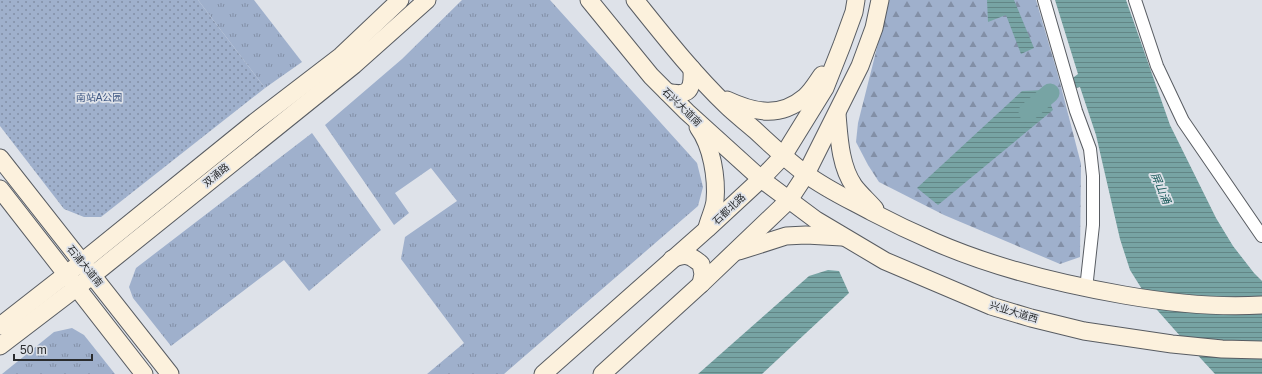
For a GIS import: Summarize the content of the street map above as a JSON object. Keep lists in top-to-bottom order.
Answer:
{
  "streets": {
    "main road": [
      "石兴大道南",
      "双涌路",
      "石都北路",
      "石浦大道南",
      "兴业大道西"
    ]
  },
  "crossings": [
    ["石兴大道南", "石都北路"],
    ["石兴大道南", "兴业大道西"],
    ["双涌路", "石浦大道南"]
  ],
  "water": ["屏山涌"],
  "parks": ["南站A公园"],
  "scale_bar": "50 m"
}
